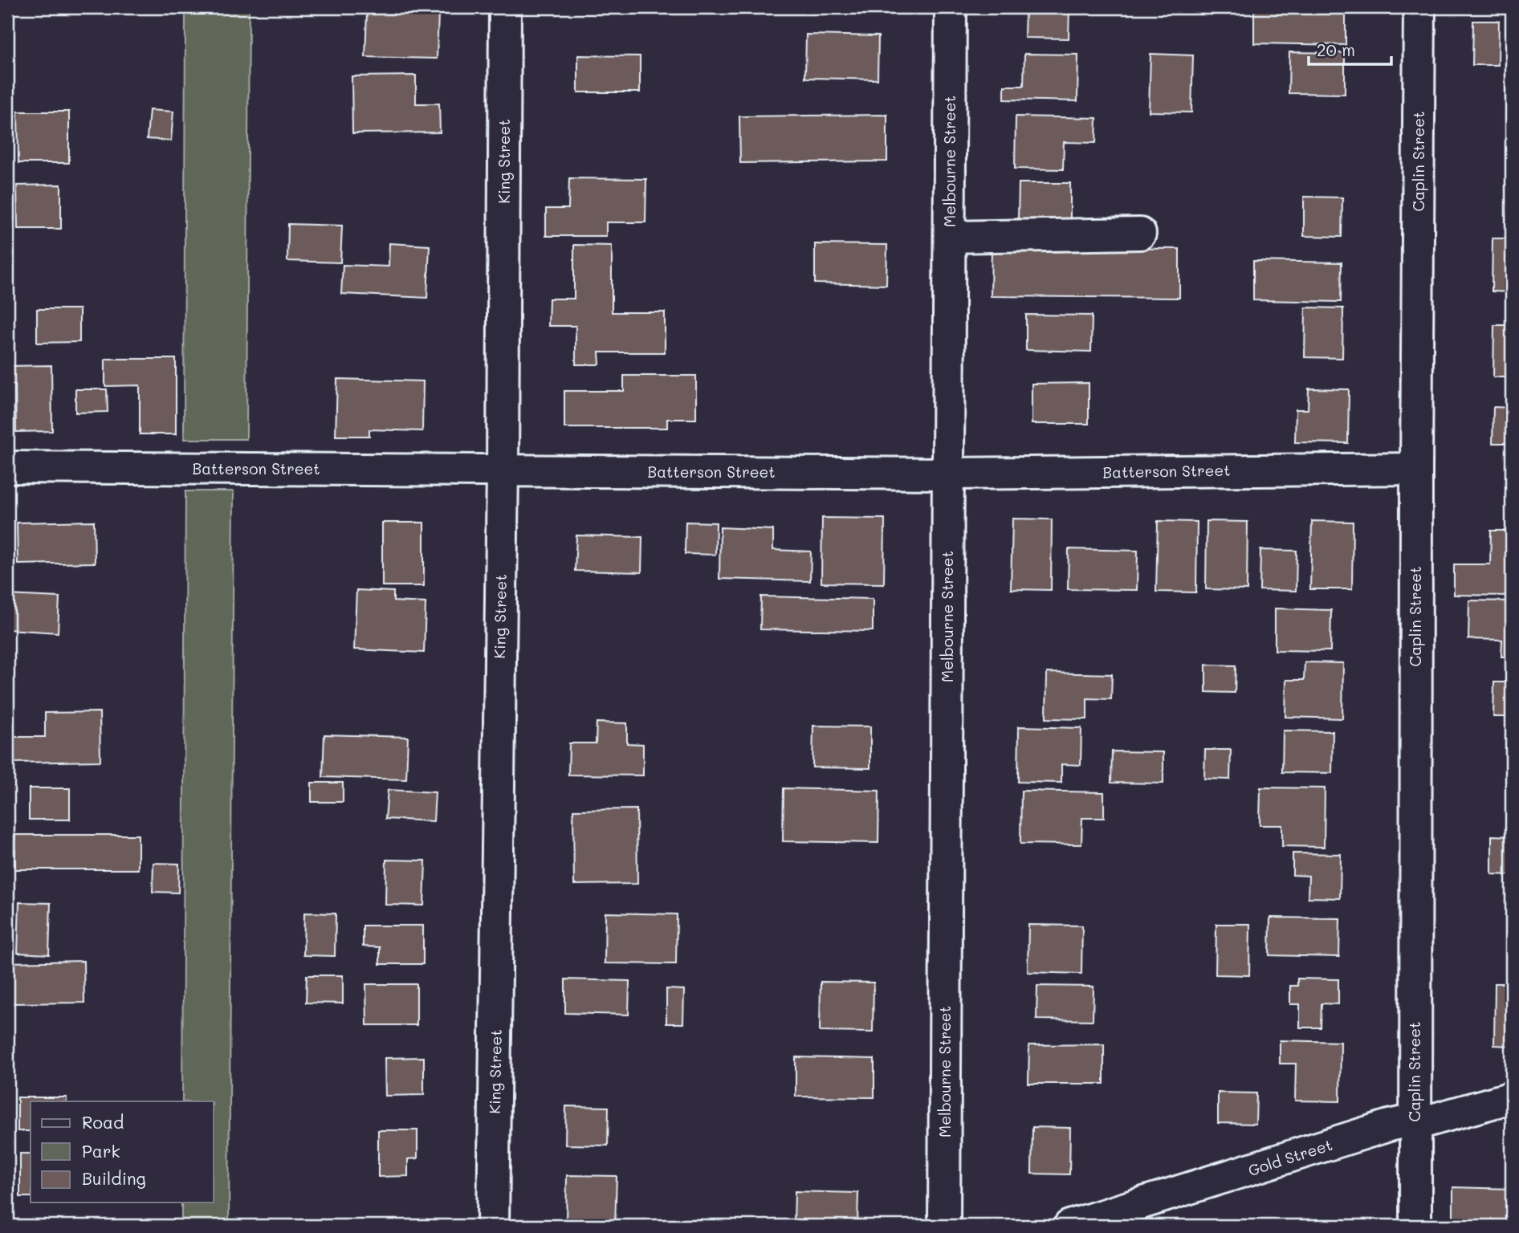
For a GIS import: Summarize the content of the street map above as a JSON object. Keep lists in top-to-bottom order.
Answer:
{
  "streets": {
    "street": [
      "King Street",
      "Melbourne Street",
      "Caplin Street",
      "Batterson Street",
      "Gold Street"
    ]
  },
  "crossings": [
    ["King Street", "Batterson Street"],
    ["Melbourne Street", "Batterson Street"],
    ["Caplin Street", "Batterson Street"],
    ["Caplin Street", "Gold Street"]
  ],
  "legend": ["Road", "Park", "Building"],
  "scale_bar": "20 m"
}
